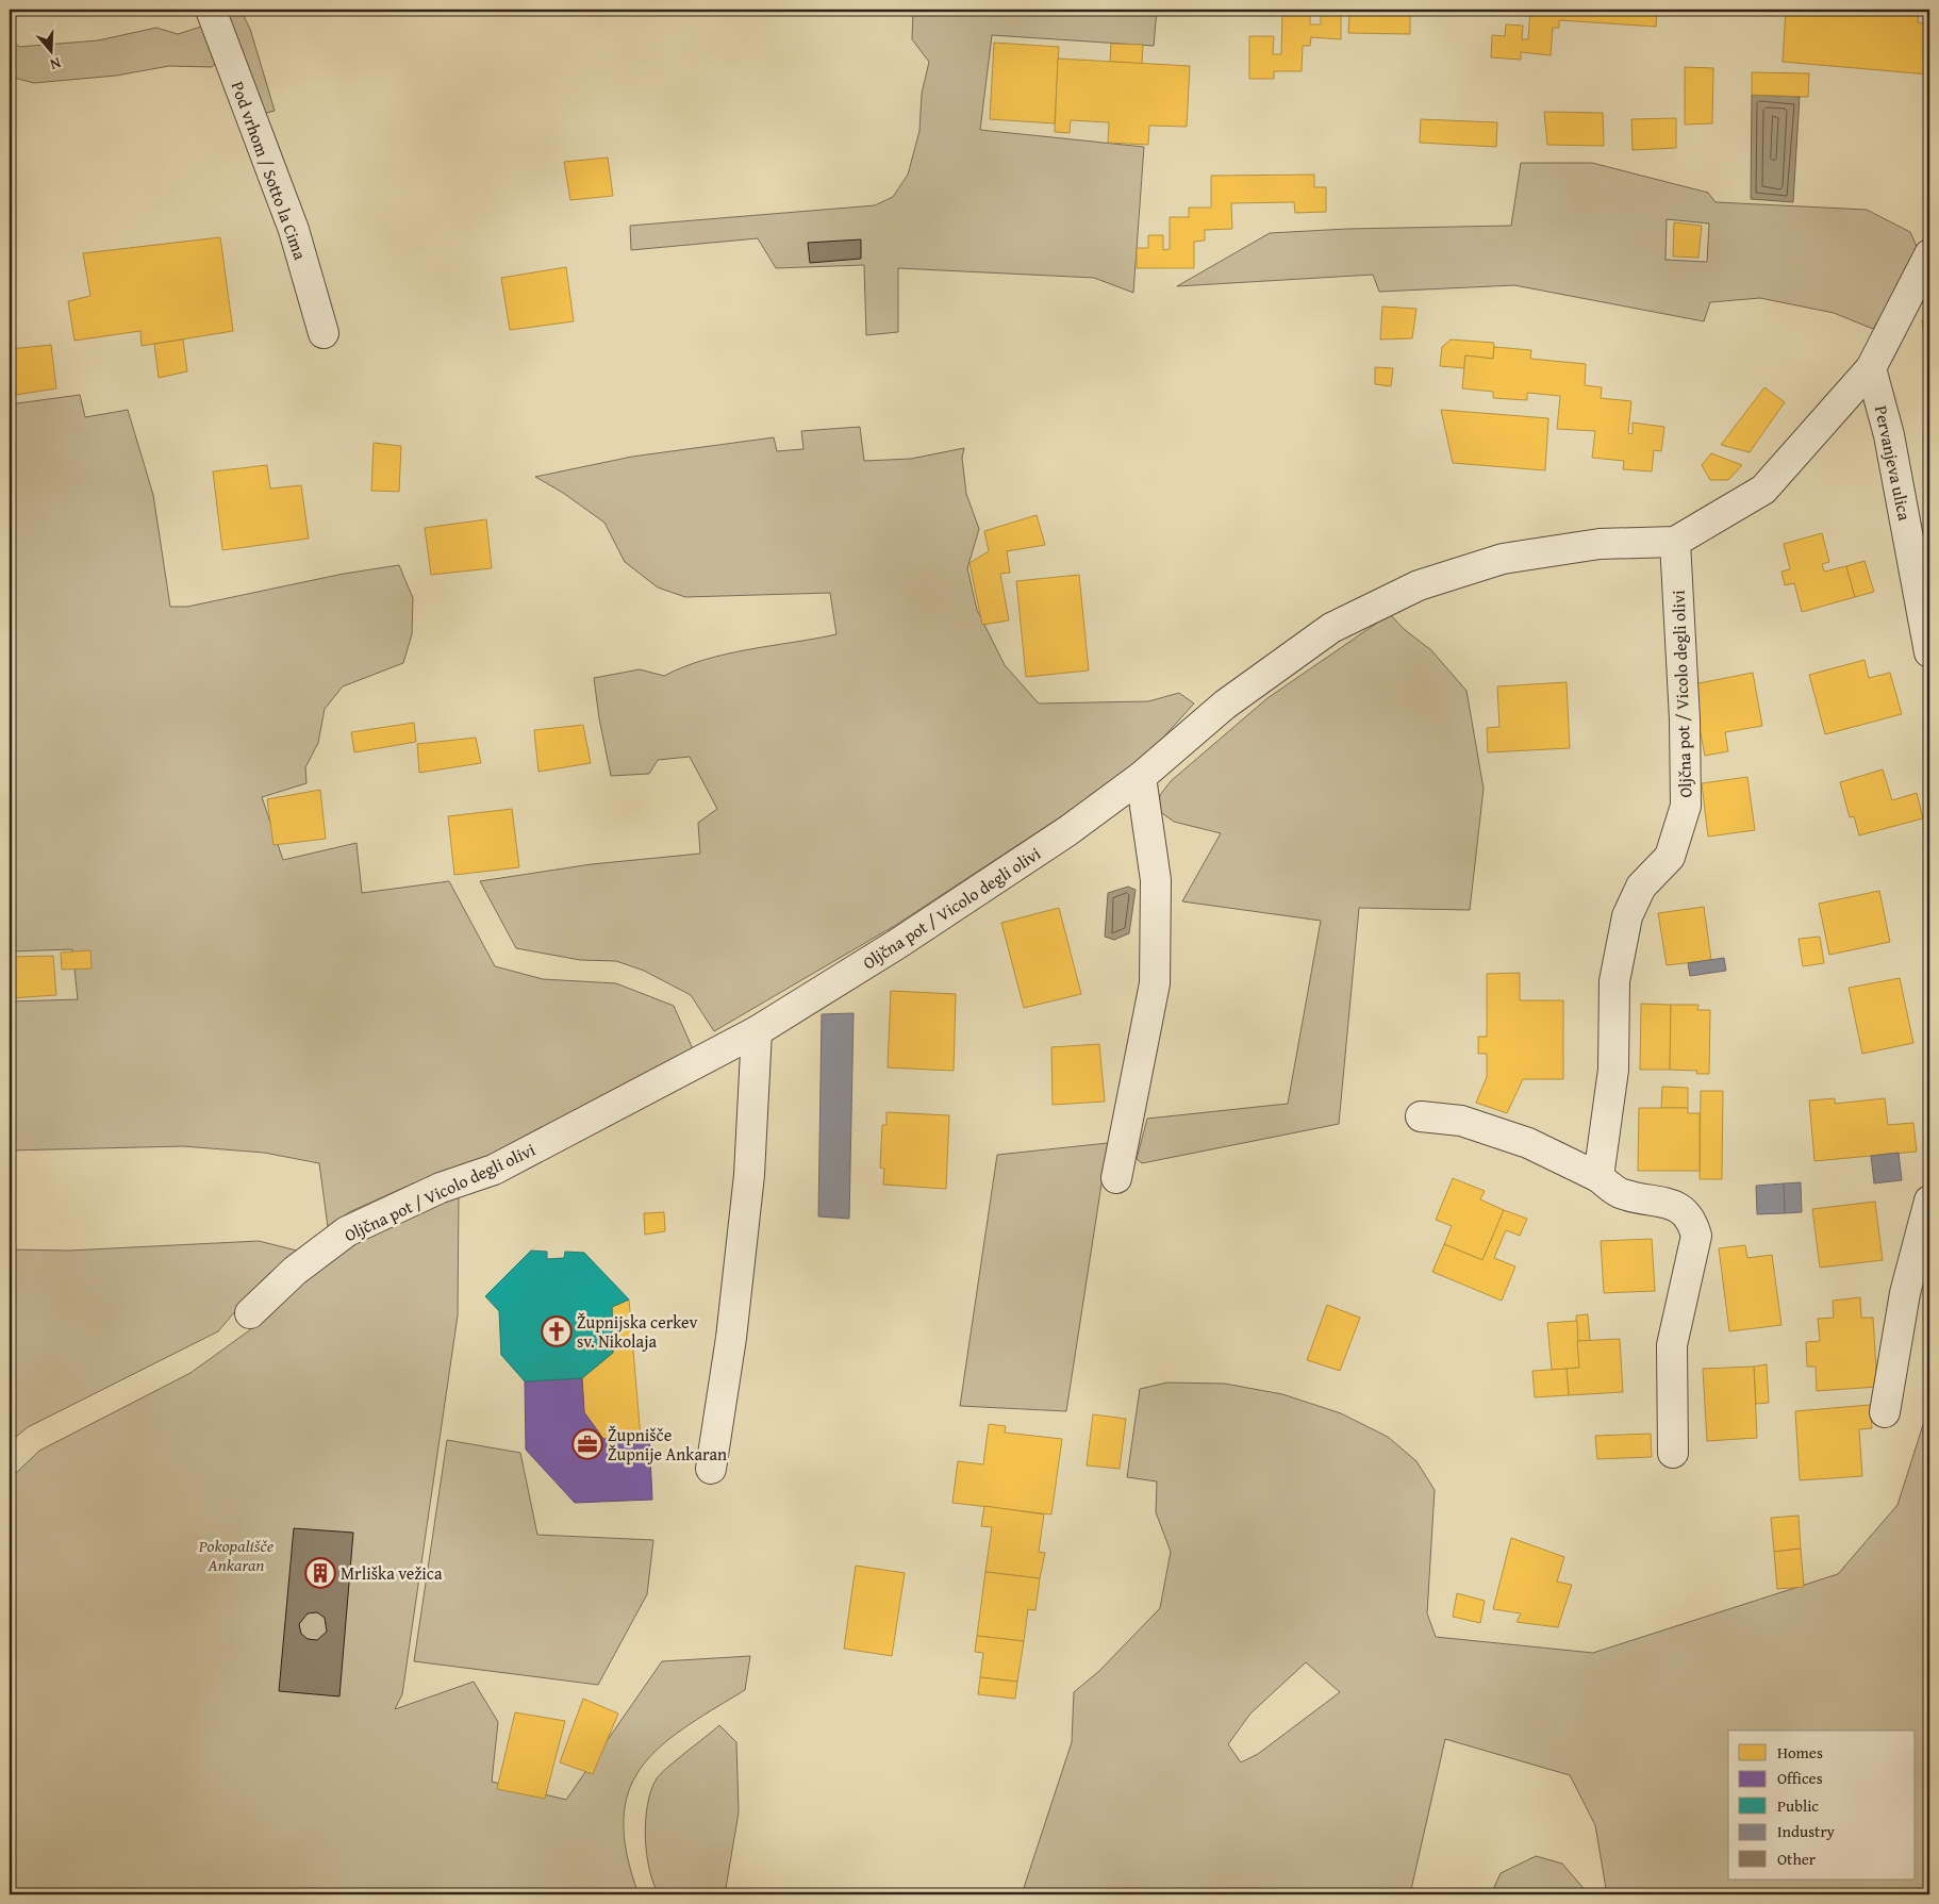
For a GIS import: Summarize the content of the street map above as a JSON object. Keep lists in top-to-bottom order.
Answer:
{
  "streets": {
    "street": ["Pod vrhom / Sotto la Cima", "Pervanjeva ulica", "Oljčna pot / Vicolo degli olivi"]
  },
  "parks": ["Pokopališče Ankaran"],
  "places": {
    "church": ["Župnijska cerkev sv. Nikolaja"],
    "office": ["Župnišče Župnije Ankaran"],
    "building": ["Mrliška vežica"]
  },
  "legend": [
    "Homes",
    "Offices",
    "Public",
    "Industry",
    "Other"
  ],
  "north": "bottom"
}
